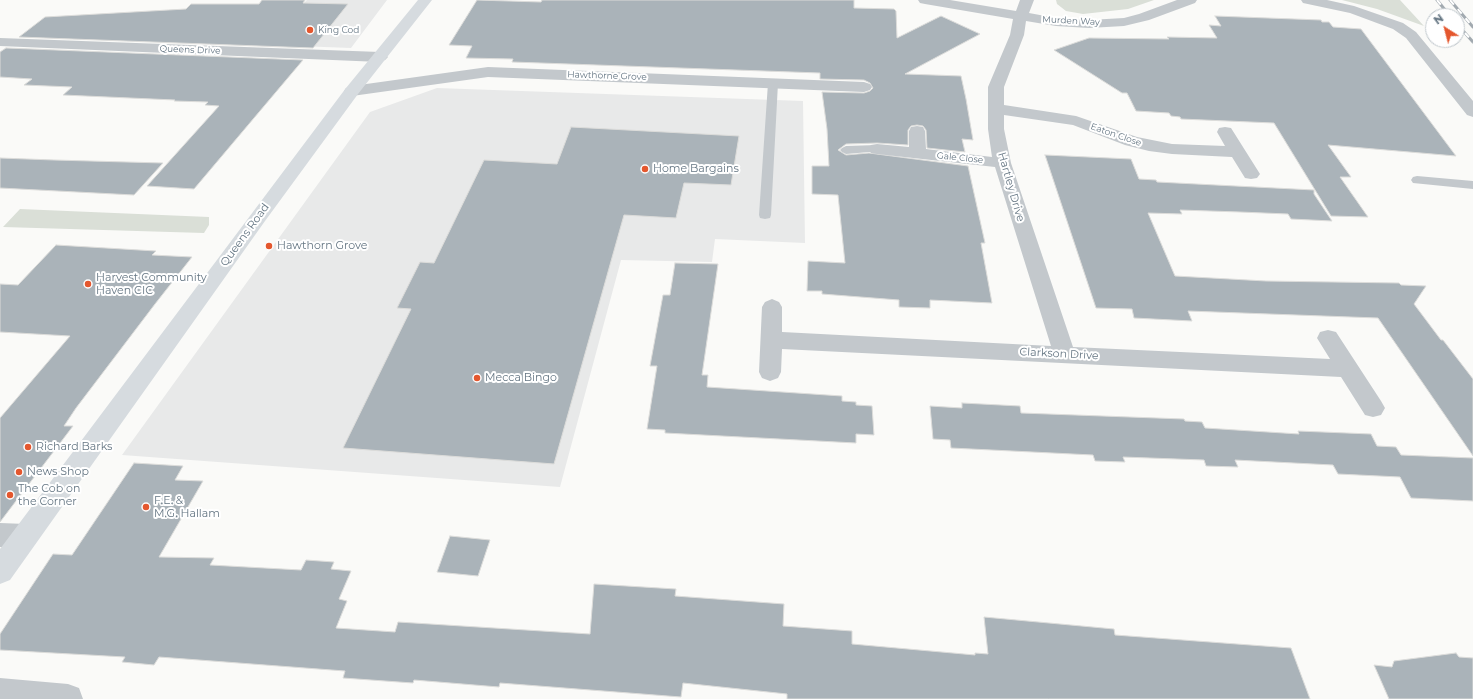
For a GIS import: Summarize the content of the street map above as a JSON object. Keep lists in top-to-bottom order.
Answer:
{
  "streets": {
    "main road": ["Queens Road"],
    "street": [
      "Murden Way",
      "Queens Drive",
      "Hawthorne Grove",
      "Eaton Close",
      "Gale Close",
      "Hartley Drive",
      "Clarkson Drive"
    ]
  },
  "crossings": [
    ["Murden Way", "Hartley Drive"],
    ["Queens Drive", "Queens Road"],
    ["Hawthorne Grove", "Queens Road"],
    ["Eaton Close", "Hartley Drive"],
    ["Gale Close", "Hartley Drive"],
    ["Hartley Drive", "Clarkson Drive"]
  ],
  "places": [
    "King Cod",
    "Home Bargains",
    "Hawthorn Grove",
    "Harvest Community Haven CIC",
    "Mecca Bingo",
    "Richard Barks",
    "News Shop",
    "The Cob on the Corner",
    "F.E. & M.G. Hallam"
  ],
  "north": "top left"
}
